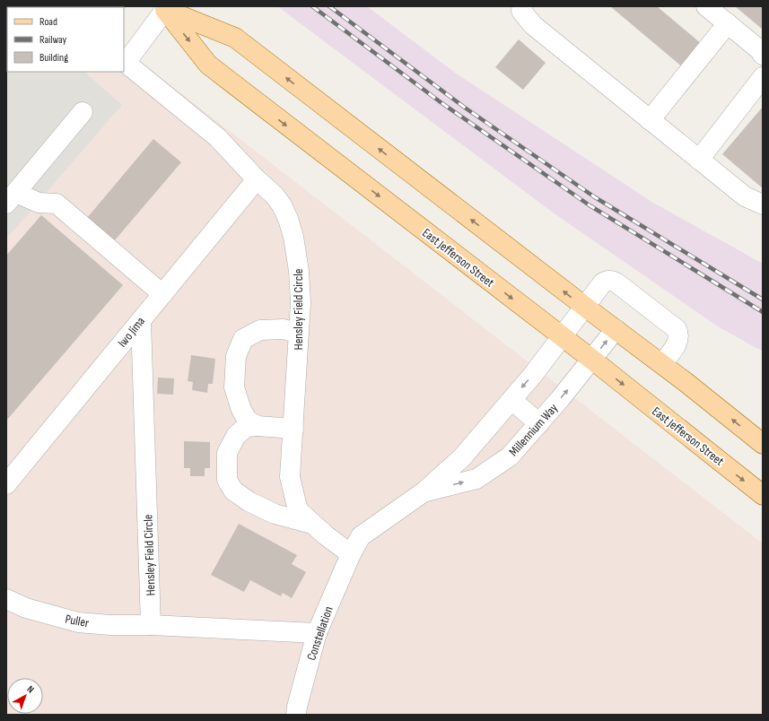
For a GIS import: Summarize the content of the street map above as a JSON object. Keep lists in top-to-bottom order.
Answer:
{
  "streets": {
    "main road": ["East Jefferson Street"],
    "street": [
      "Hensley Field Circle",
      "Iwo Jima",
      "Millennium Way",
      "Puller",
      "Constellation"
    ]
  },
  "crossings": [
    ["East Jefferson Street", "Hensley Field Circle"],
    ["East Jefferson Street", "Millennium Way"],
    ["Hensley Field Circle", "Iwo Jima"],
    ["Hensley Field Circle", "Millennium Way"],
    ["Hensley Field Circle", "Puller"],
    ["Hensley Field Circle", "Constellation"],
    ["Millennium Way", "Constellation"]
  ],
  "legend": ["Road", "Railway", "Building"],
  "north": "top right"
}
